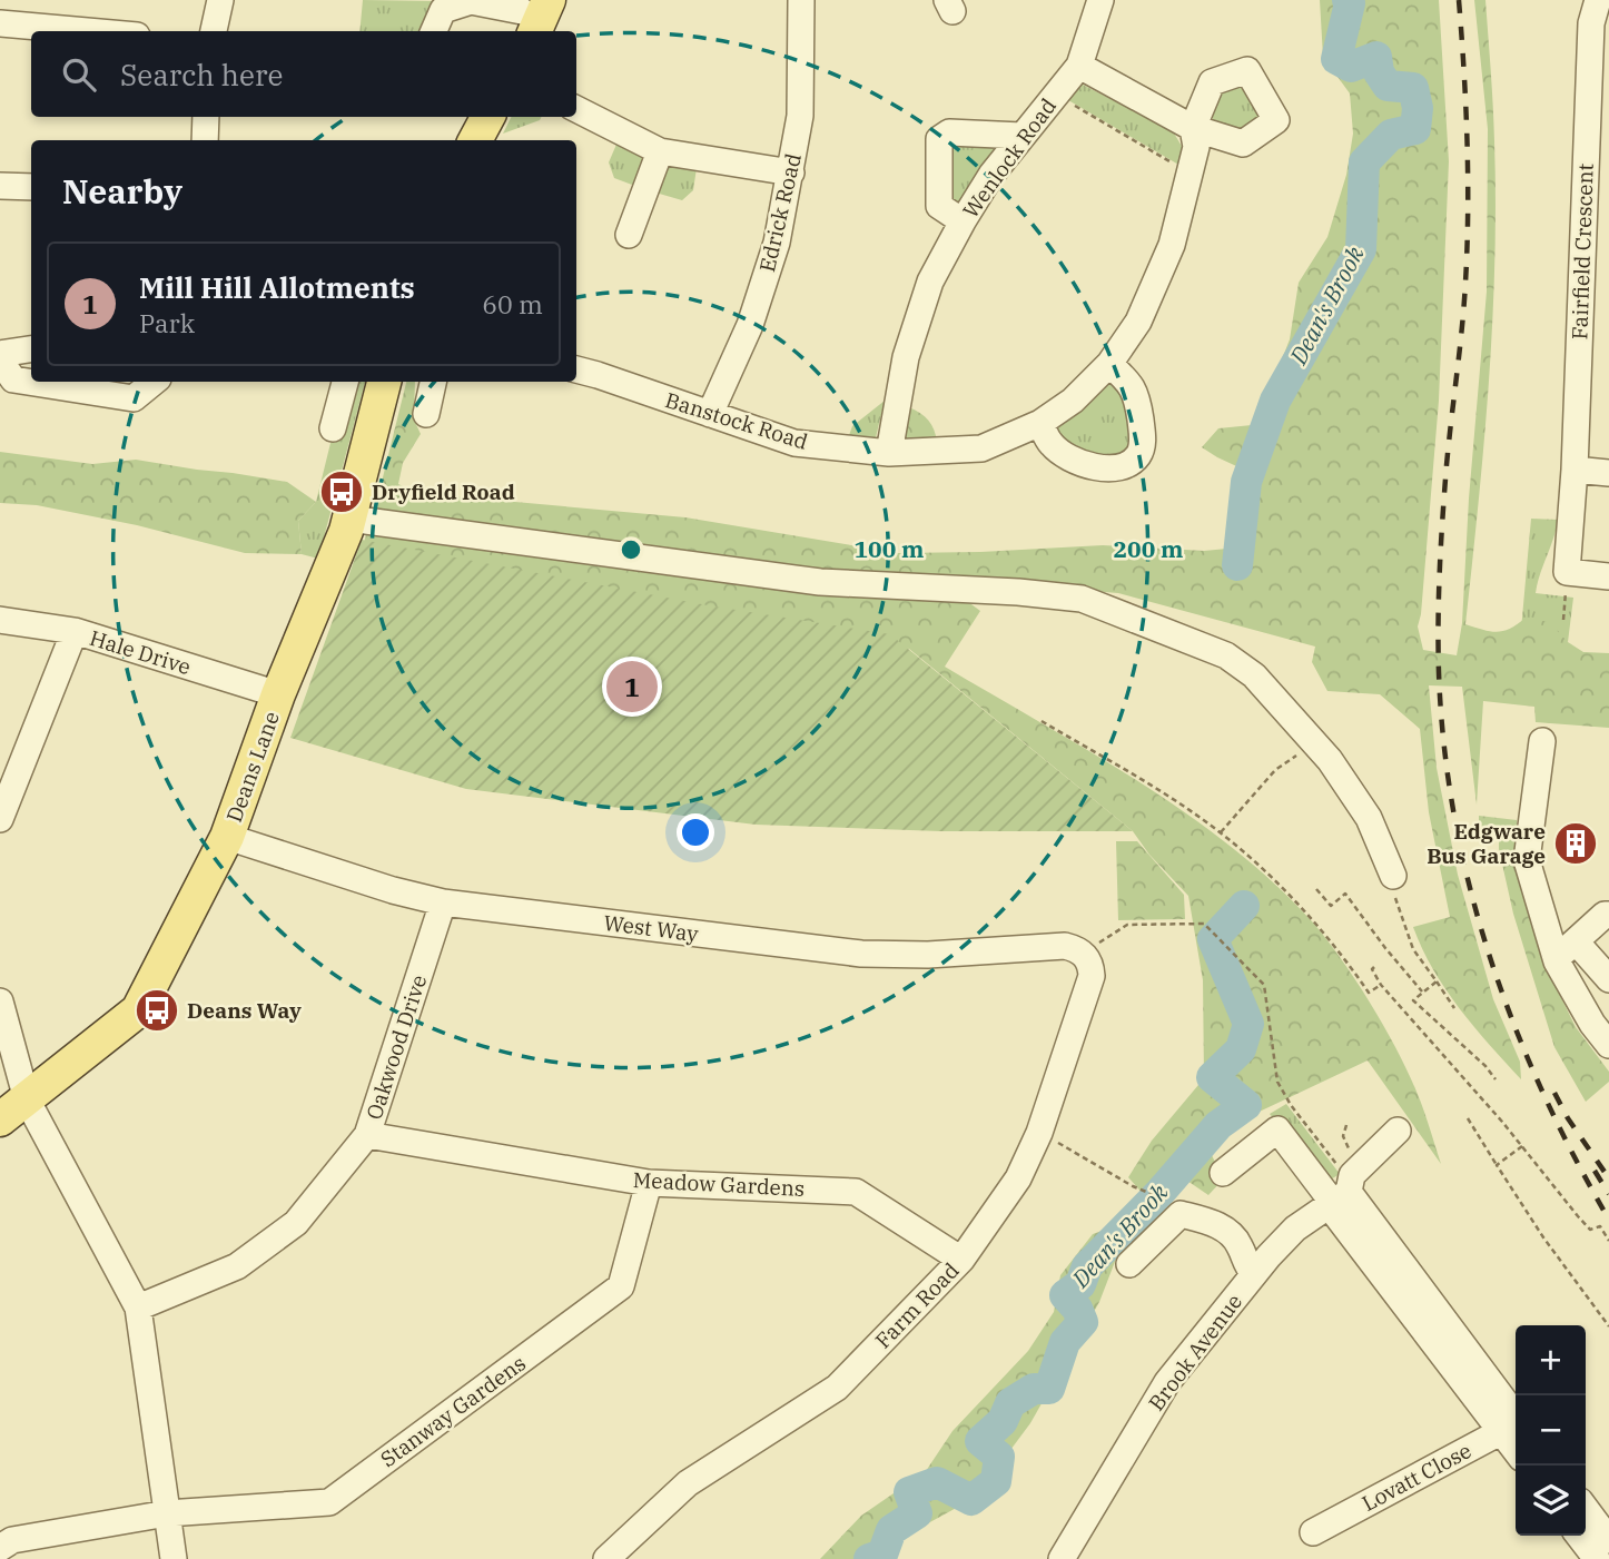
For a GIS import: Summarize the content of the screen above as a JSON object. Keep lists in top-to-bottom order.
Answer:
{
  "streets": {
    "main road": ["Deans Lane"],
    "street": [
      "Wenlock Road",
      "Edrick Road",
      "Fairfield Crescent",
      "Banstock Road",
      "Hale Drive",
      "West Way",
      "Oakwood Drive",
      "Meadow Gardens",
      "Farm Road",
      "Brook Avenue",
      "Stanway Gardens",
      "Lovatt Close"
    ]
  },
  "crossings": [
    ["Wenlock Road", "Banstock Road"],
    ["Edrick Road", "Banstock Road"],
    ["Hale Drive", "Deans Lane"],
    ["Deans Lane", "West Way"],
    ["West Way", "Oakwood Drive"],
    ["West Way", "Farm Road"],
    ["Oakwood Drive", "Meadow Gardens"],
    ["Meadow Gardens", "Farm Road"],
    ["Meadow Gardens", "Stanway Gardens"]
  ],
  "water": ["Dean's Brook"],
  "places": {
    "bus stop": ["Dryfield Road", "Deans Way"],
    "building": ["Edgware Bus Garage"]
  },
  "page": {
    "search": "Search here",
    "heading": "Nearby",
    "list": [
      {
        "mark": "1",
        "name": "Mill Hill Allotments",
        "note": "Park",
        "value": "60 m"
      }
    ],
    "pins": "1",
    "map_buttons": ["+", "−"]
  },
  "rings": ["100 m", "200 m"]
}
